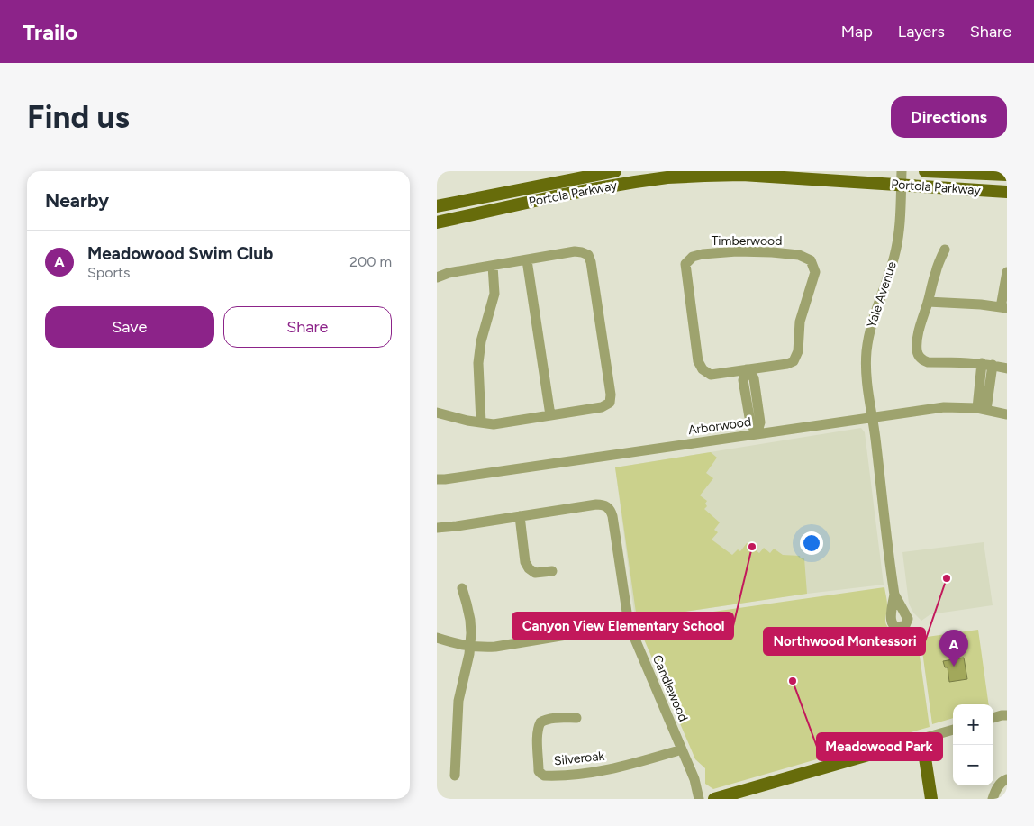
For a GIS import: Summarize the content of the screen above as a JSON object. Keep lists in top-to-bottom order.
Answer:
{
  "streets": {
    "main road": ["Portola Parkway"],
    "street": [
      "Timberwood",
      "Yale Avenue",
      "Arborwood",
      "Candlewood",
      "Silveroak"
    ]
  },
  "crossings": [
    ["Portola Parkway", "Yale Avenue"],
    ["Yale Avenue", "Arborwood"],
    ["Candlewood", "Silveroak"]
  ],
  "places": ["Canyon View Elementary School", "Northwood Montessori", "Meadowood Park"],
  "page": {
    "header": "Trailo",
    "nav": ["Map", "Layers", "Share"],
    "buttons": [
      "Directions",
      ["Save", "Share"]
    ],
    "title": "Find us",
    "heading": "Nearby",
    "list": [
      {
        "mark": "A",
        "name": "Meadowood Swim Club",
        "note": "Sports",
        "value": "200 m"
      }
    ],
    "pins": "A",
    "map_buttons": ["+", "−"]
  }
}
